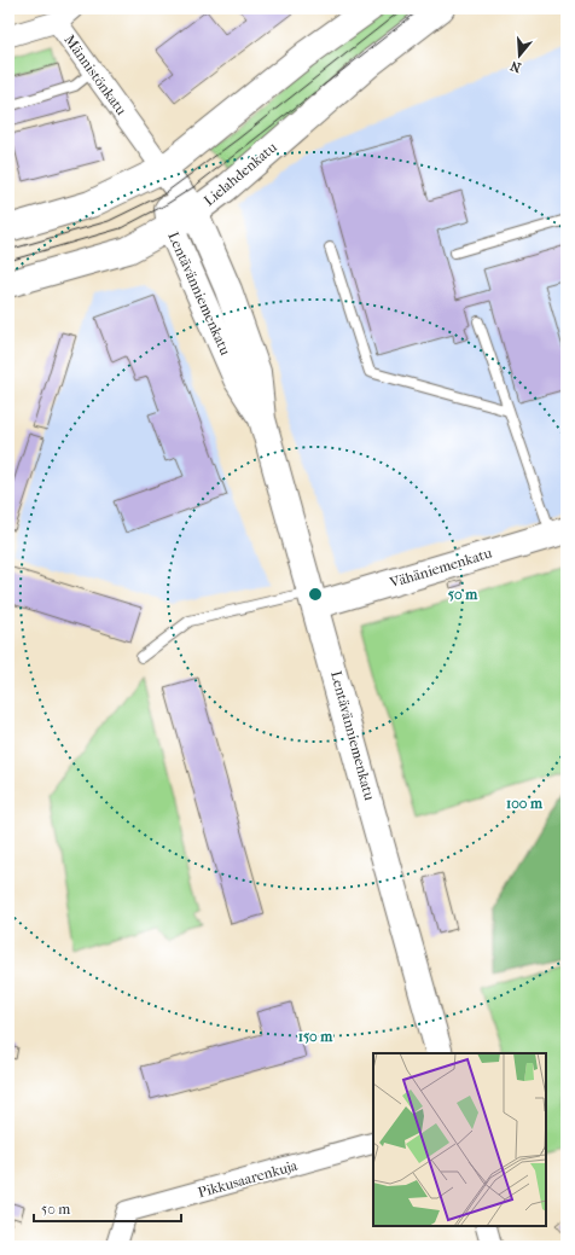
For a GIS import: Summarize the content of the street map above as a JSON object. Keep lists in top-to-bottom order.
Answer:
{
  "streets": {
    "street": [
      "Männistönkatu",
      "Lielahdenkatu",
      "Lentävänniemenkatu",
      "Vähäniemenkatu",
      "Pikkusaarenkuja"
    ]
  },
  "crossings": [
    ["Männistönkatu", "Lentävänniemenkatu"],
    ["Lielahdenkatu", "Lentävänniemenkatu"],
    ["Lentävänniemenkatu", "Vähäniemenkatu"]
  ],
  "scale_bar": "50 m",
  "north": "bottom",
  "rings": ["50 m", "100 m", "150 m"]
}
